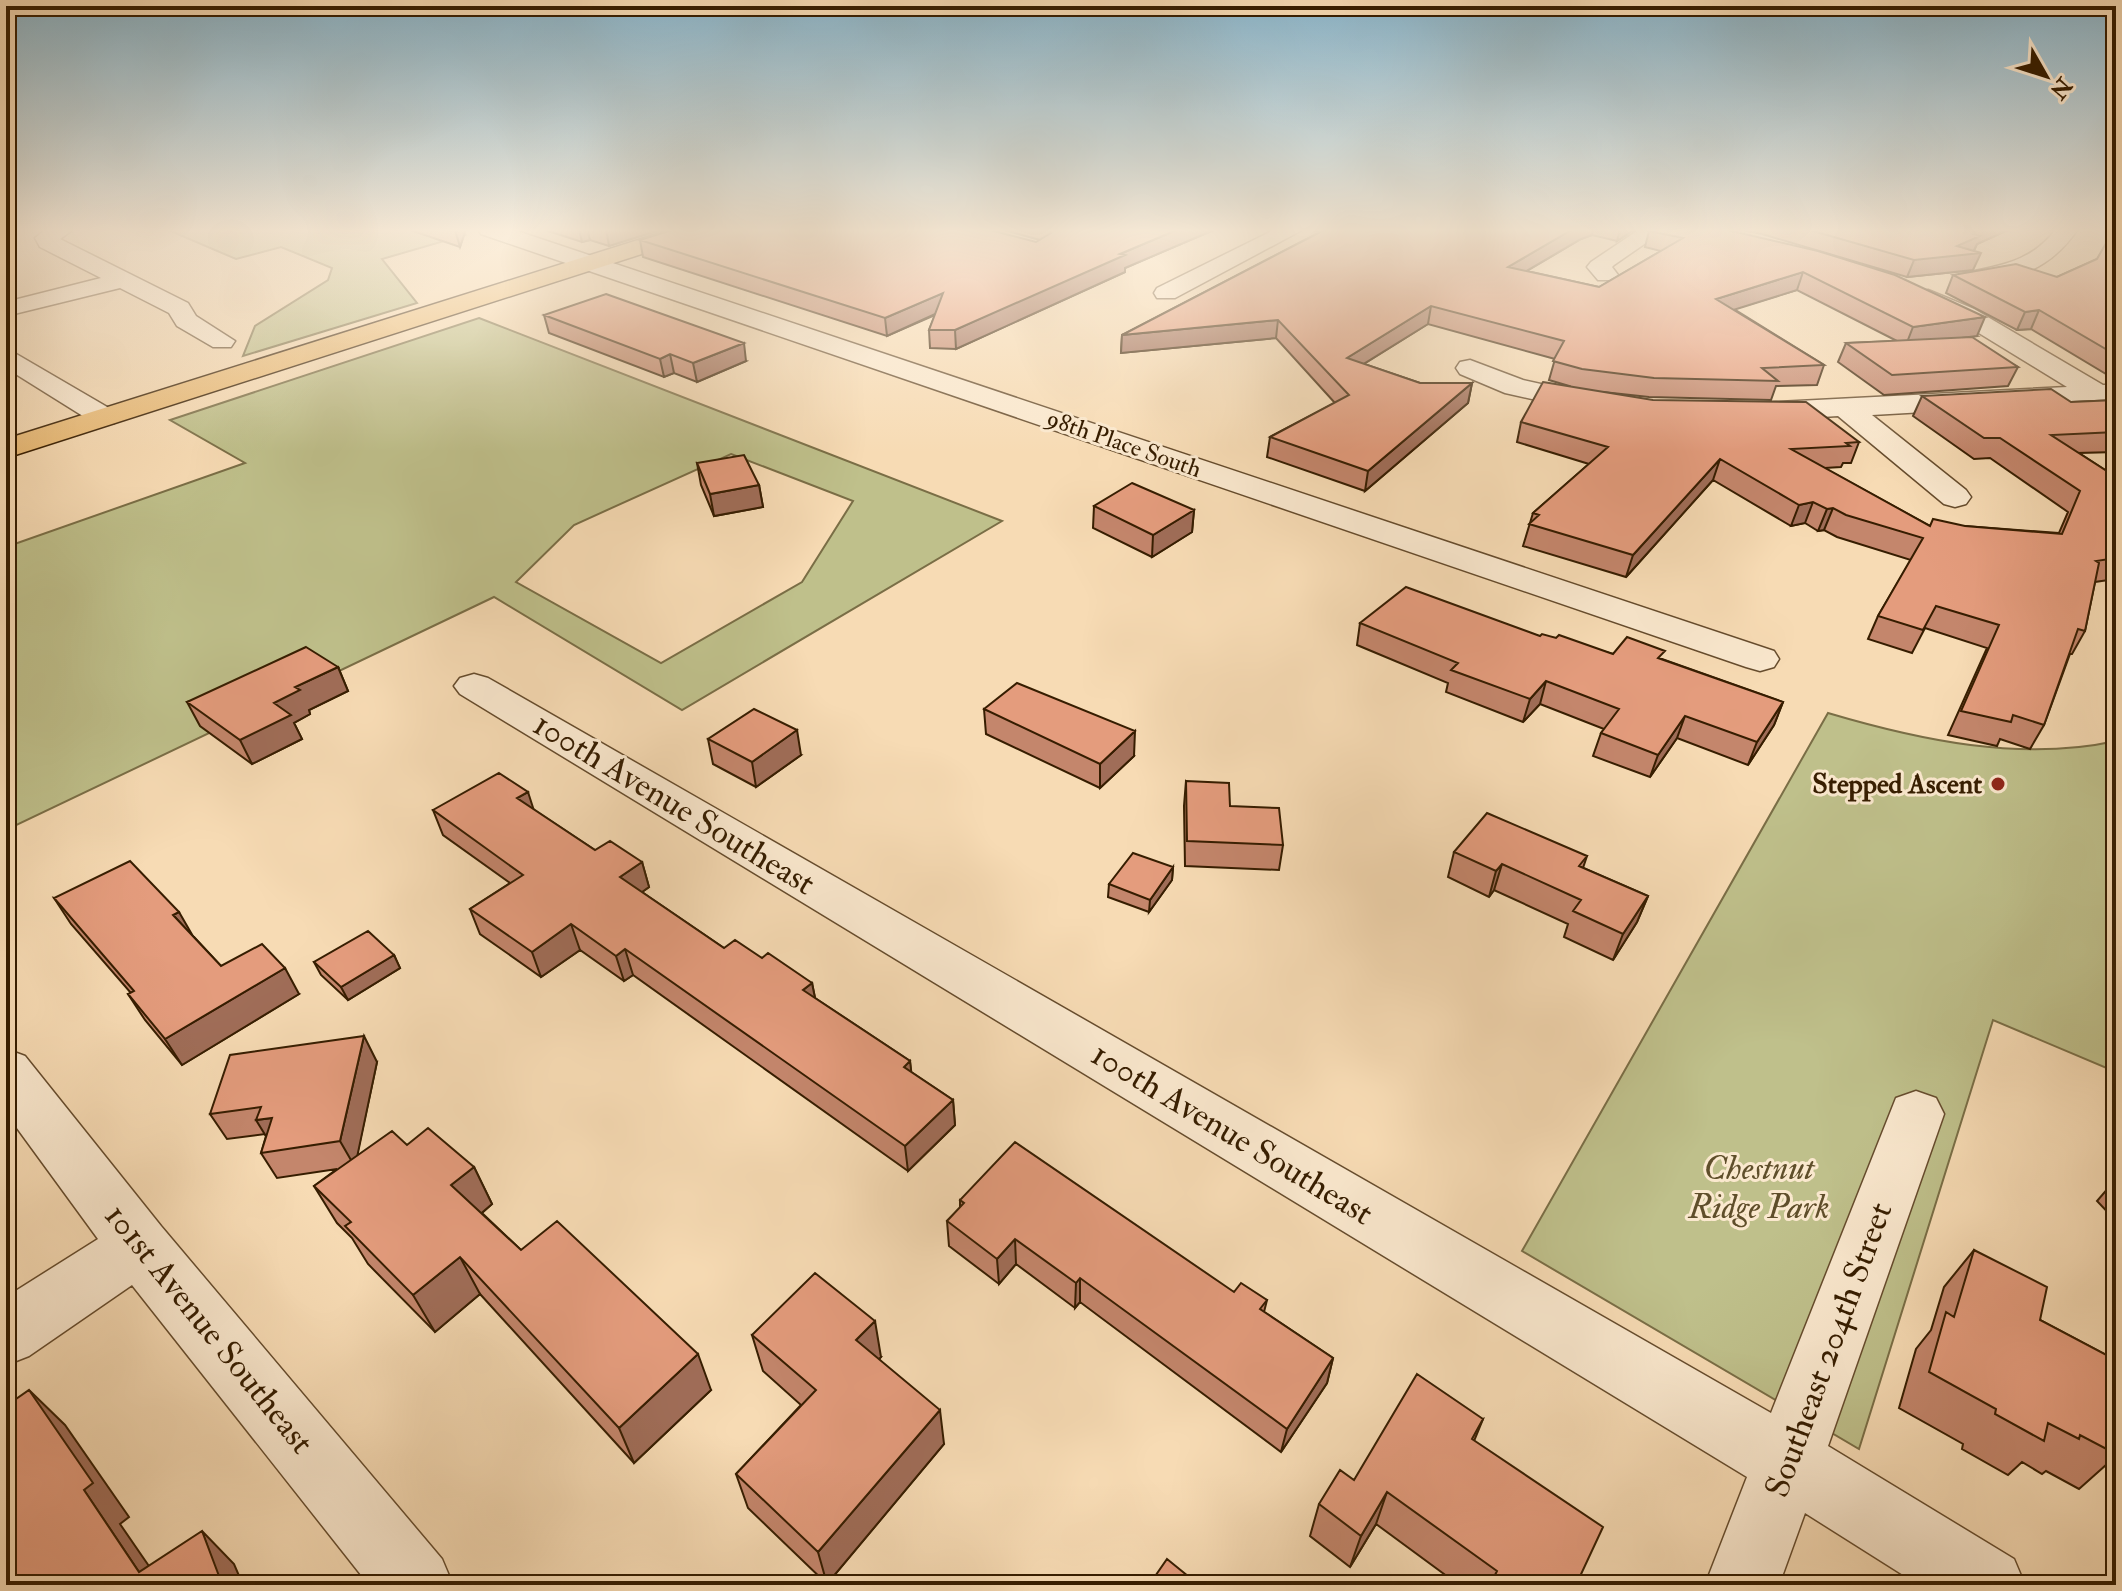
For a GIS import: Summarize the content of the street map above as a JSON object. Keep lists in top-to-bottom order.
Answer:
{
  "streets": {
    "street": [
      "98th Place South",
      "100th Avenue Southeast",
      "101st Avenue Southeast",
      "Southeast 204th Street"
    ]
  },
  "crossings": [
    ["100th Avenue Southeast", "Southeast 204th Street"]
  ],
  "parks": ["Chestnut Ridge Park"],
  "places": ["Stepped Ascent"],
  "north": "bottom right"
}
